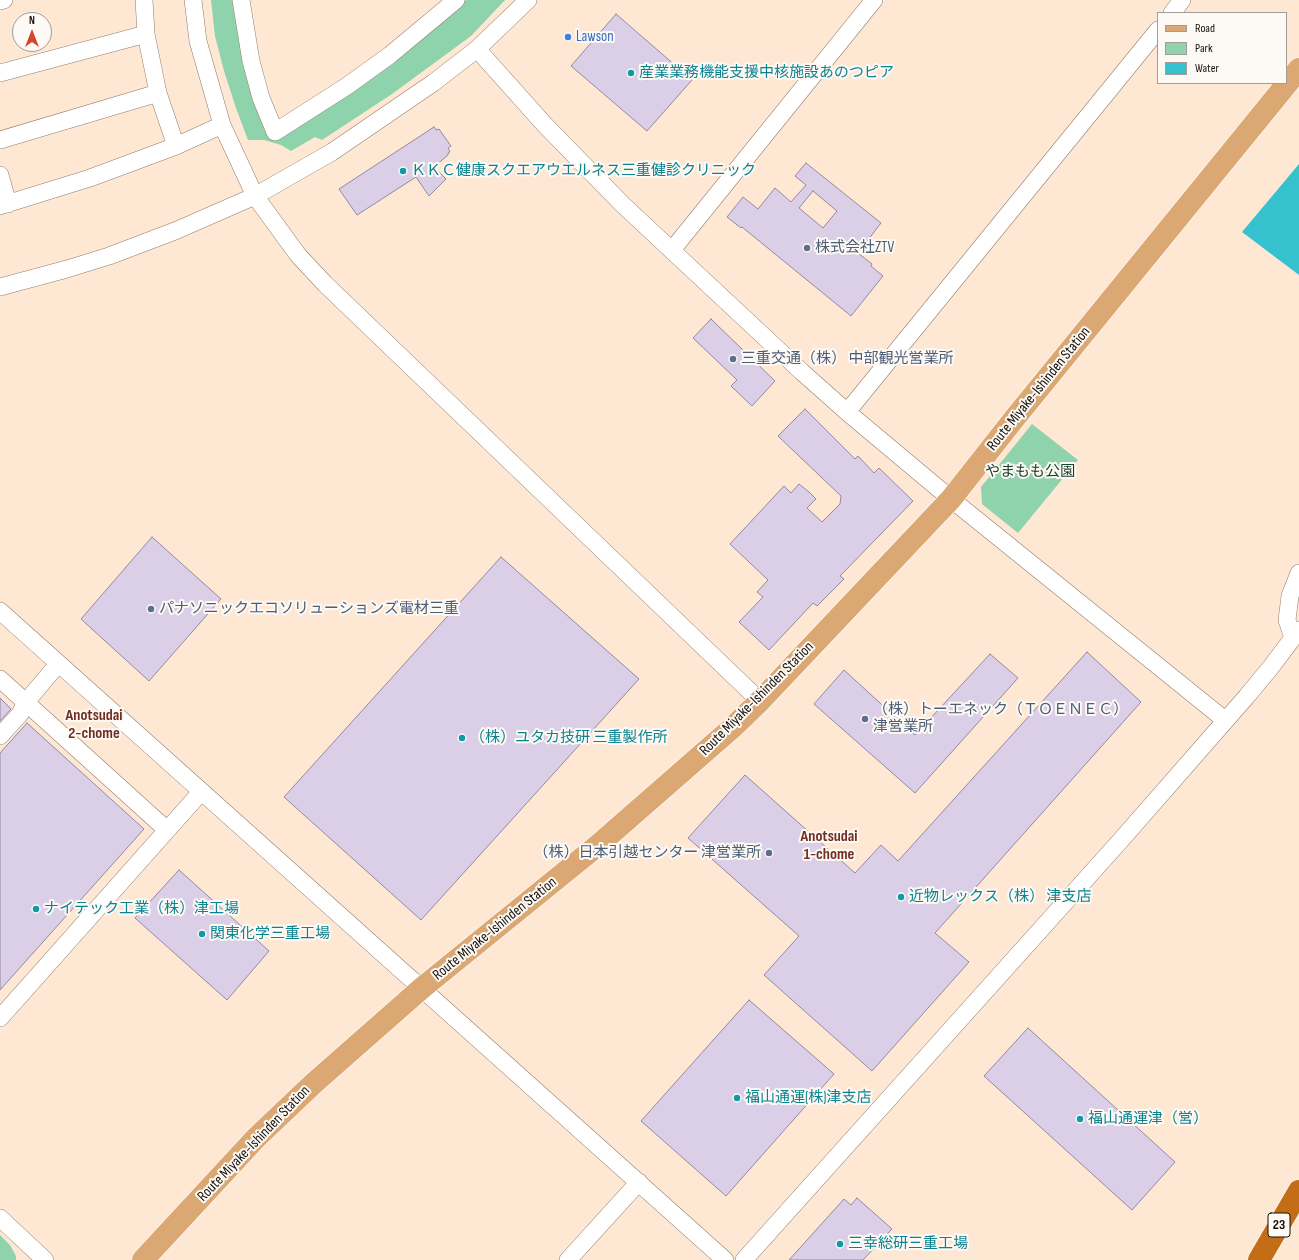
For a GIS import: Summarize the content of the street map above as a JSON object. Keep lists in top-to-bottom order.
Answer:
{
  "streets": {
    "highway": ["23"],
    "main road": ["Route Miyake-Ishinden Station"]
  },
  "districts": ["Anotsudai 2-chome", "Anotsudai 1-chome"],
  "parks": ["やまもも公園"],
  "places": [
    "Lawson",
    "産業業務機能支援中核施設あのつピア",
    "ＫＫＣ健康スクエアウエルネス三重健診クリニック",
    "株式会社ZTV",
    "三重交通（株） 中部観光営業所",
    "パナソニックエコソリューションズ電材三重",
    "（株）トーエネック（ＴＯＥＮＥＣ） 津営業所",
    "（株）ユタカ技研 三重製作所",
    "（株）日本引越センター 津営業所",
    "近物レックス（株） 津支店",
    "ナイテック工業（株）津工場",
    "関東化学三重工場",
    "福山通運(株)津支店",
    "福山通運津（営）",
    "三幸総研三重工場"
  ],
  "legend": ["Road", "Park", "Water"],
  "north": "top"
}
